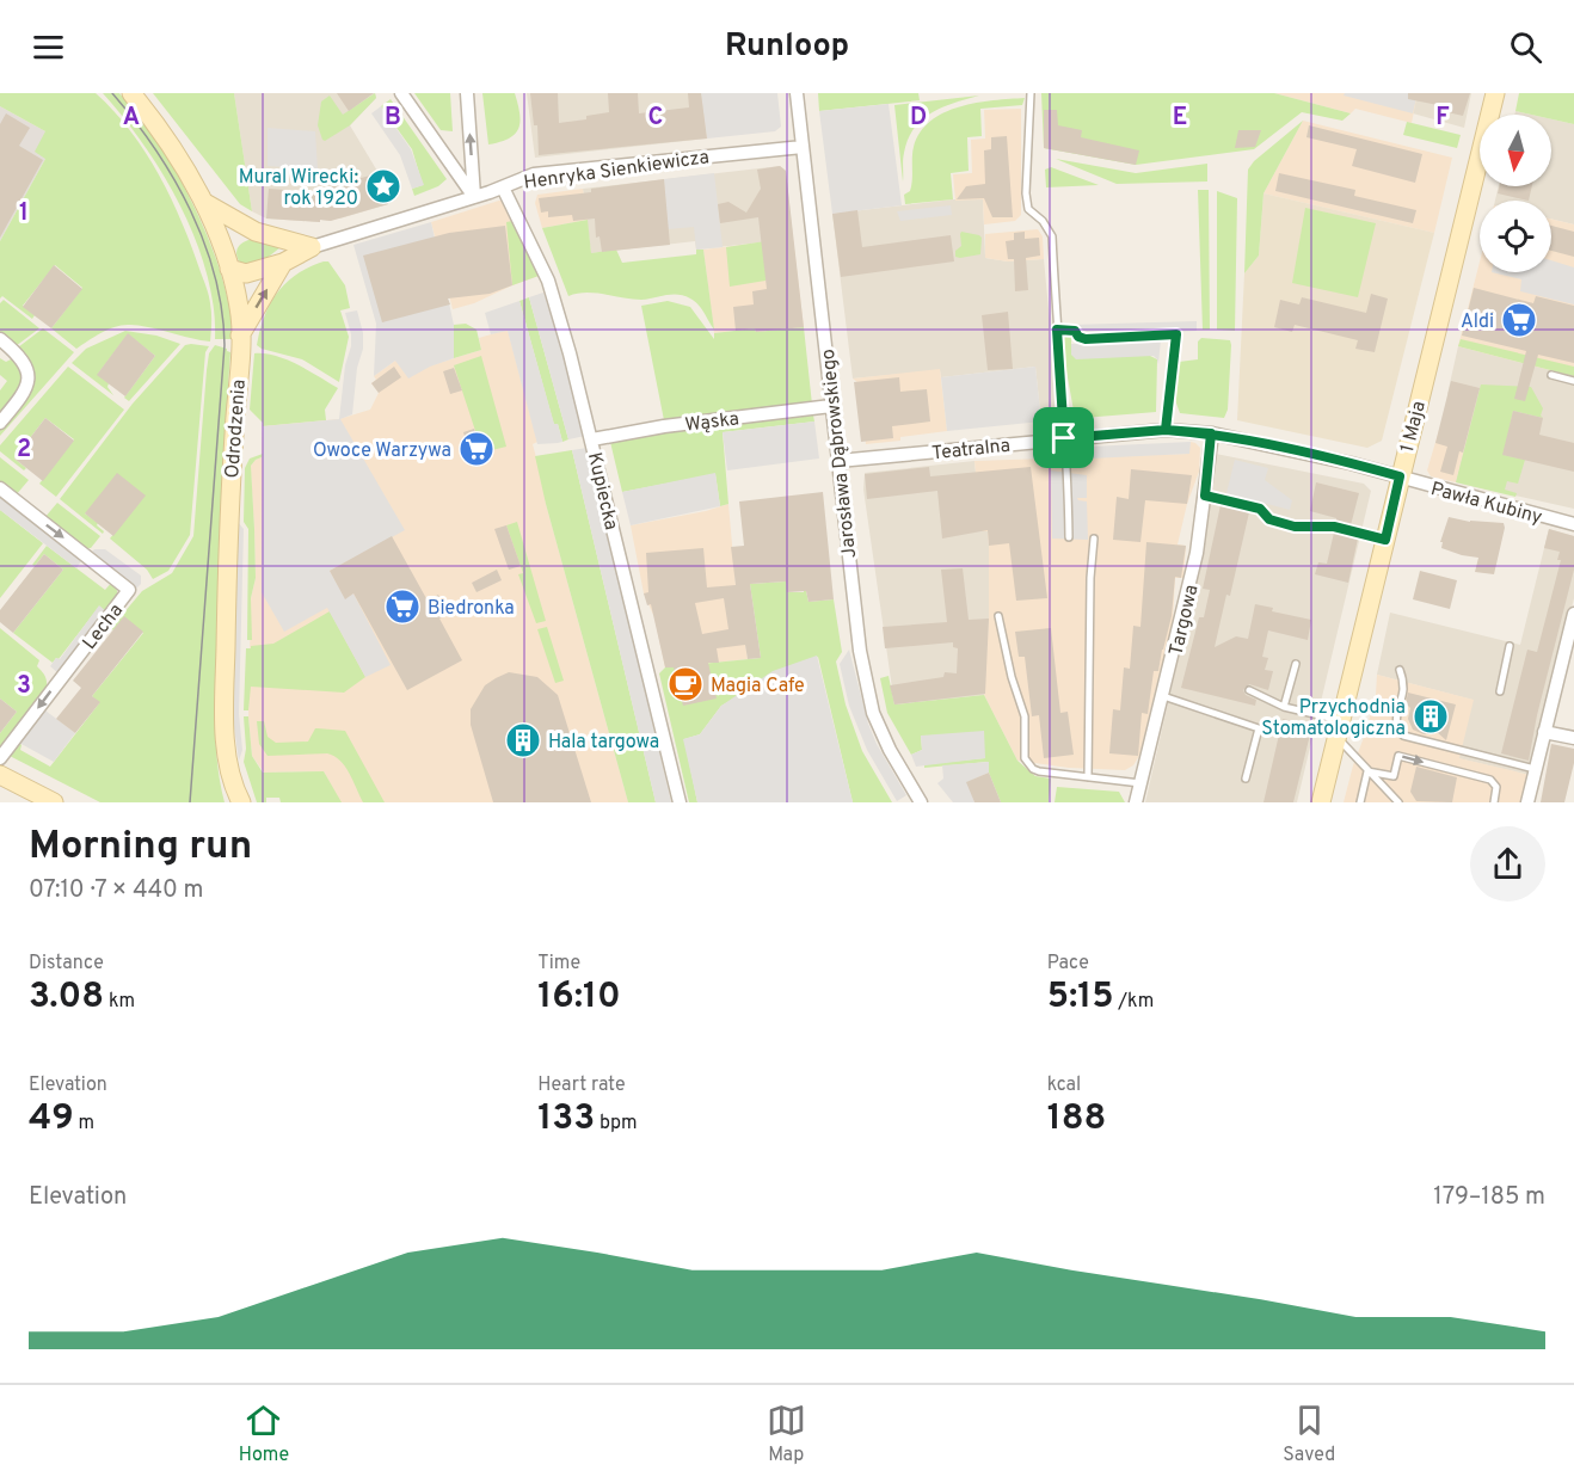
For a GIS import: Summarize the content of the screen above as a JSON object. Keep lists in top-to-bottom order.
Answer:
{
  "streets": {
    "street": [
      "Henryka Sienkiewicza",
      "Wąska",
      "1 Maja",
      "Odrodzenia",
      "Teatralna",
      "Jarosława Dąbrowskiego",
      "Kupiecka",
      "Pawła Kubiny",
      "Targowa",
      "Lecha"
    ]
  },
  "crossings": [
    ["Henryka Sienkiewicza", "Jarosława Dąbrowskiego"],
    ["Henryka Sienkiewicza", "Kupiecka"],
    ["Wąska", "Jarosława Dąbrowskiego"],
    ["Wąska", "Kupiecka"],
    ["1 Maja", "Teatralna"],
    ["1 Maja", "Pawła Kubiny"],
    ["Teatralna", "Jarosława Dąbrowskiego"],
    ["Teatralna", "Pawła Kubiny"],
    ["Teatralna", "Targowa"]
  ],
  "places": {
    "place": ["Mural Wirecki: rok 1920"],
    "supermarket": ["Aldi", "Owoce Warzywa", "Biedronka"],
    "cafe": ["Magia Cafe"],
    "building": ["Przychodnia Stomatologiczna", "Hala targowa"]
  },
  "north": "bottom",
  "page": {
    "header": "Runloop",
    "heading": ["Morning run", "07:10 · 7 × 440 m"],
    "stats": [
      ["Distance", "3.08 km"],
      ["Time", "16:10"],
      ["Pace", "5:15 /km"],
      ["Elevation", "49 m"],
      ["Heart rate", "133 bpm"],
      ["kcal", "188"]
    ],
    "chart": ["Elevation", "179–185 m"],
    "tabs": ["Home", "Map", "Saved"]
  },
  "grid": {
    "columns": [
      "A",
      "B",
      "C",
      "D",
      "E",
      "F"
    ],
    "rows": ["1", "2", "3"]
  }
}
